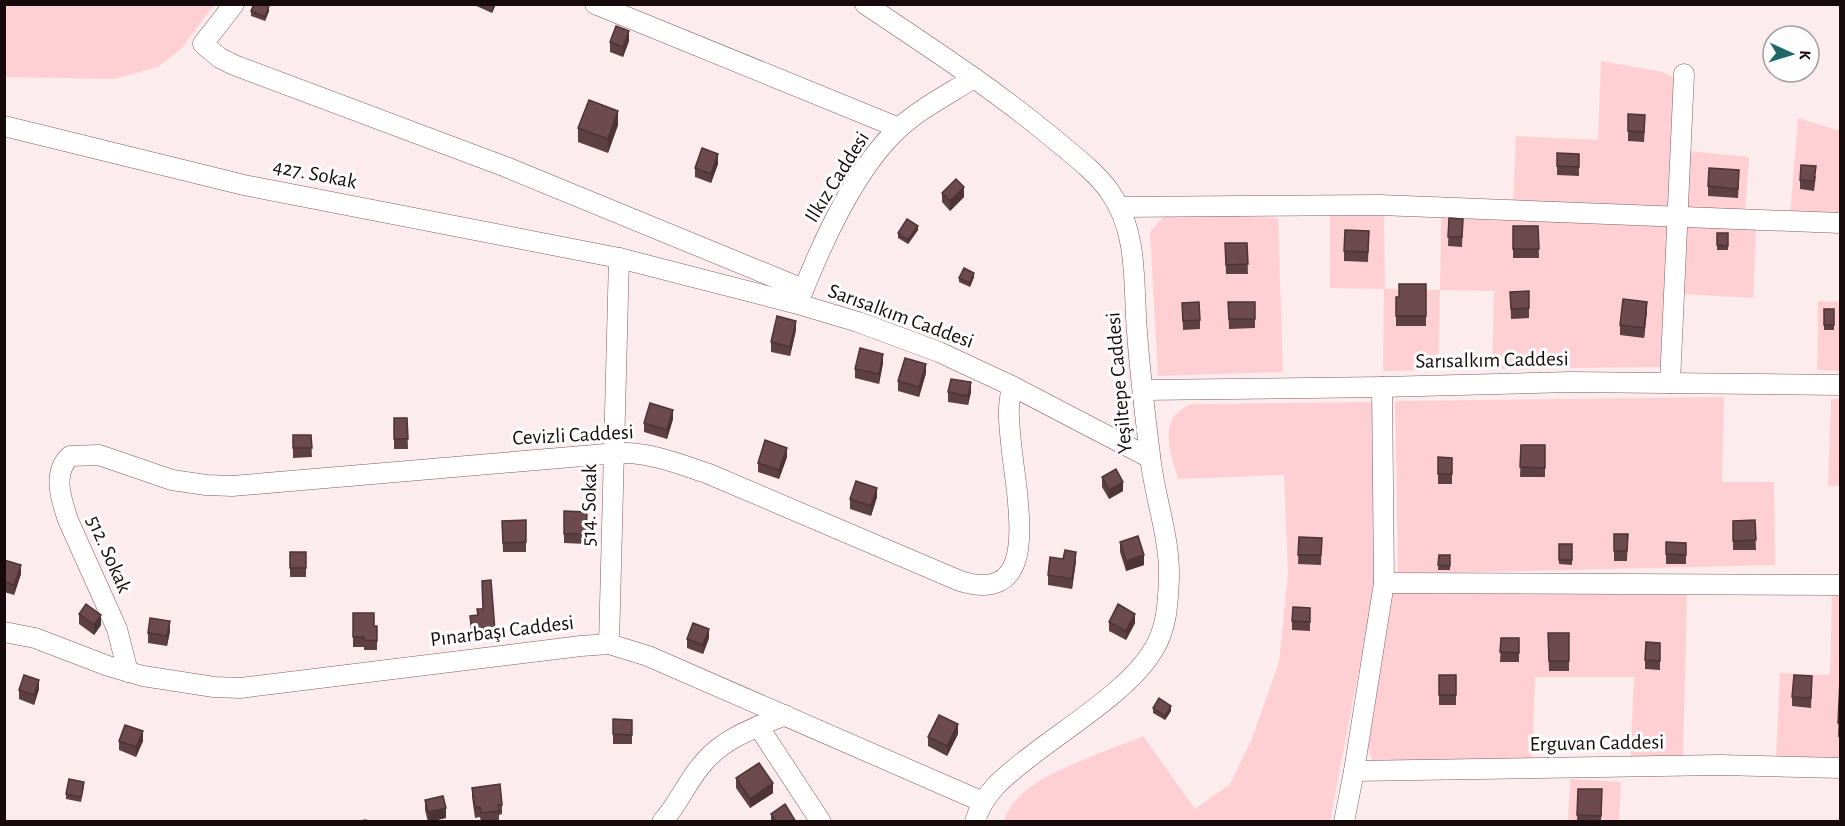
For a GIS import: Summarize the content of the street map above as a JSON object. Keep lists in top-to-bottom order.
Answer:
{
  "streets": {
    "street": [
      "427. Sokak",
      "Ilkız Caddesi",
      "Sarısalkım Caddesi",
      "Yeşiltepe Caddesi",
      "Cevizli Caddesi",
      "514. Sokak",
      "512. Sokak",
      "Pınarbaşı Caddesi",
      "Erguvan Caddesi"
    ]
  },
  "crossings": [
    ["427. Sokak", "Sarısalkım Caddesi"],
    ["427. Sokak", "514. Sokak"],
    ["Ilkız Caddesi", "Sarısalkım Caddesi"],
    ["Ilkız Caddesi", "Yeşiltepe Caddesi"],
    ["Sarısalkım Caddesi", "Yeşiltepe Caddesi"],
    ["Sarısalkım Caddesi", "Cevizli Caddesi"],
    ["Sarısalkım Caddesi", "514. Sokak"],
    ["Yeşiltepe Caddesi", "Pınarbaşı Caddesi"],
    ["Cevizli Caddesi", "514. Sokak"],
    ["Cevizli Caddesi", "512. Sokak"],
    ["514. Sokak", "Pınarbaşı Caddesi"],
    ["512. Sokak", "Pınarbaşı Caddesi"]
  ],
  "north": "right"
}
